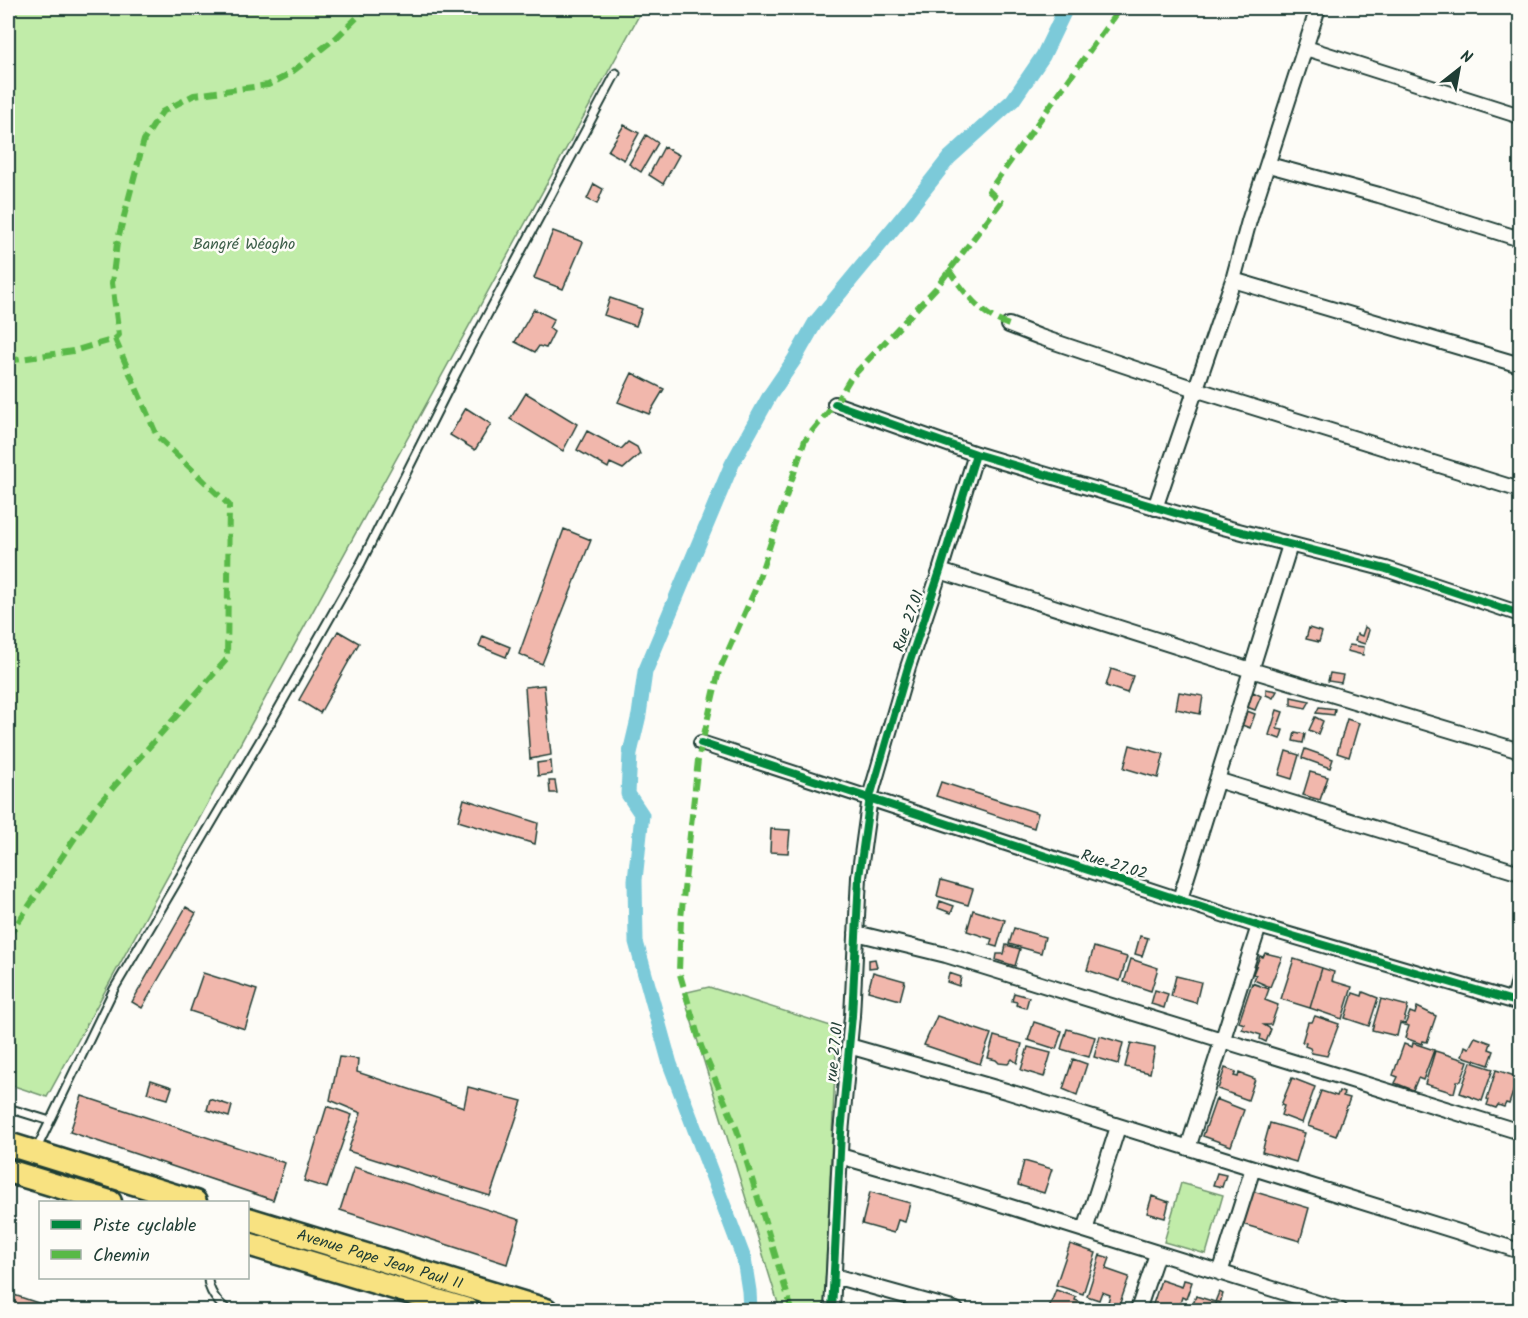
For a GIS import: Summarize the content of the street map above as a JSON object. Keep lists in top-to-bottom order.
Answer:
{
  "streets": {
    "highway": ["Avenue Pape Jean Paul II"],
    "street": ["Rue 27.01", "Rue 27.02", "rue 27.01"]
  },
  "crossings": [
    ["Rue 27.01", "Rue 27.02"],
    ["Rue 27.01", "rue 27.01"],
    ["Rue 27.02", "rue 27.01"]
  ],
  "parks": ["Bangré Wéogho"],
  "legend": ["Piste cyclable", "Chemin"],
  "north": "top right"
}
